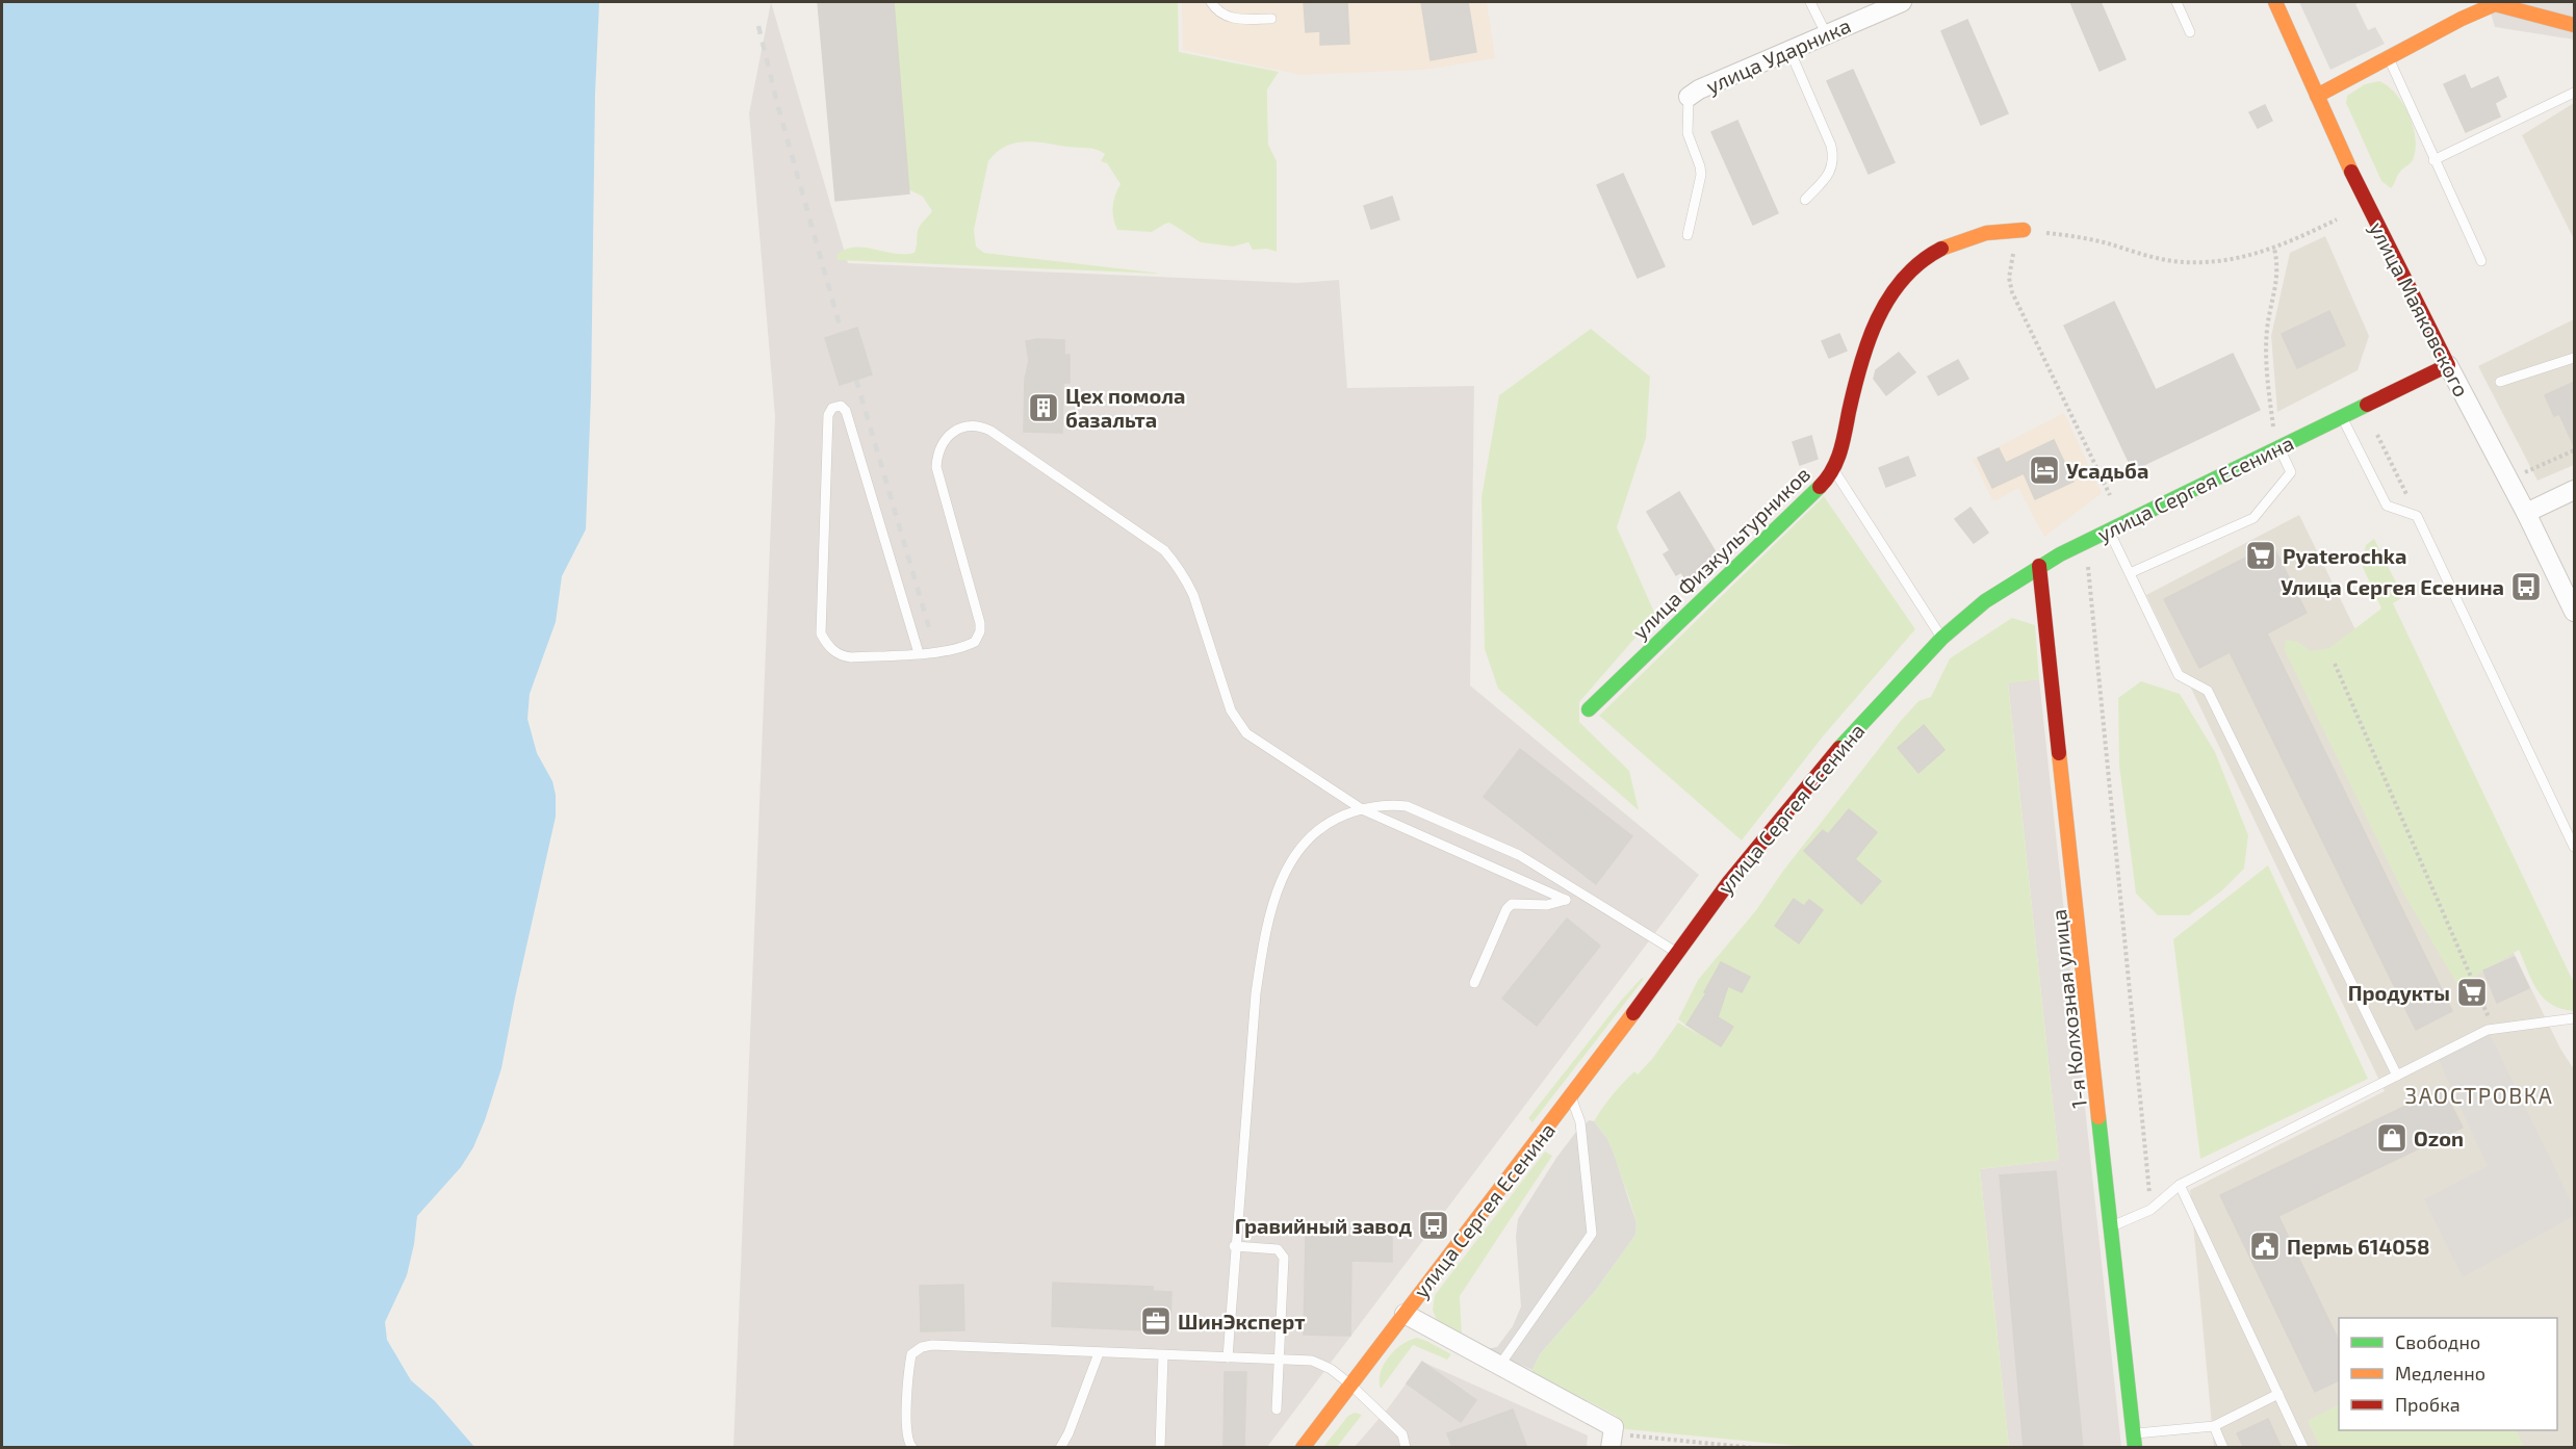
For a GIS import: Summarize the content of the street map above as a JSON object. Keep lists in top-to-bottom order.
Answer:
{
  "streets": {
    "street": [
      "улица Ударника",
      "улица Маяковского",
      "улица Сергея Есенина",
      "улица Физкультурников",
      "1-я Колхозная улица"
    ]
  },
  "crossings": [
    ["улица Маяковского", "улица Сергея Есенина"],
    ["улица Сергея Есенина", "1-я Колхозная улица"]
  ],
  "districts": ["ЗАОСТРОВКА"],
  "places": {
    "building": ["Цех помола базальта"],
    "hotel": ["Усадьба"],
    "supermarket": ["Pyaterochka", "Продукты"],
    "bus stop": ["Улица Сергея Есенина", "Гравийный завод"],
    "shop": ["Ozon"],
    "public building": ["Пермь 614058"],
    "office": ["ШинЭксперт"]
  },
  "legend": ["Свободно", "Медленно", "Пробка"]
}
